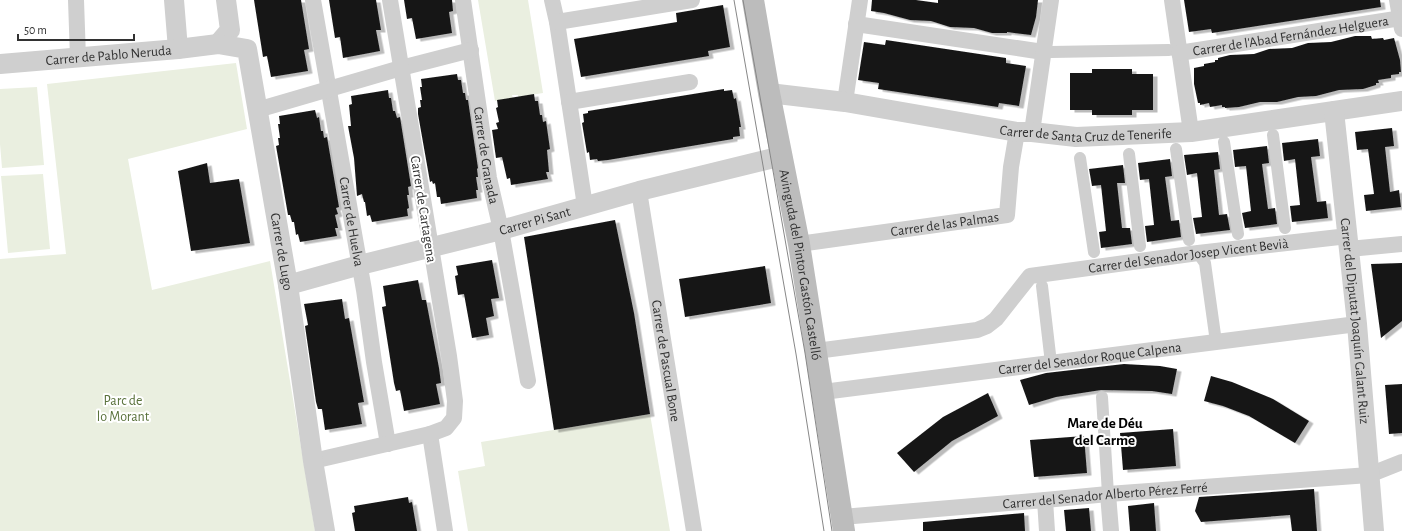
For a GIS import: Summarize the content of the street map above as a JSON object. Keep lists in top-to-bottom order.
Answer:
{
  "streets": {
    "main road": ["Avinguda del Pintor Gastón Castelló"],
    "street": [
      "Carrer de l'Abad Fernández Helguera",
      "Carrer de Pablo Neruda",
      "Carrer de Santa Cruz de Tenerife",
      "Carrer de Granada",
      "Carrer de Cartagena",
      "Carrer Pi Sant",
      "Carrer de Huelva",
      "Carrer de las Palmas",
      "Carrer de Lugo",
      "Carrer del Senador Josep Vicent Bevià",
      "Carrer del Diputat Joaquín Galant Ruiz",
      "Carrer del Senador Roque Calpena",
      "Carrer de Pascual Bone",
      "Carrer del Senador Alberto Pérez Ferré"
    ]
  },
  "crossings": [
    ["Carrer de Pablo Neruda", "Carrer de Lugo"],
    ["Carrer de Santa Cruz de Tenerife", "Carrer de las Palmas"],
    ["Carrer de Santa Cruz de Tenerife", "Avinguda del Pintor Gastón Castelló"],
    ["Carrer de Santa Cruz de Tenerife", "Carrer del Diputat Joaquín Galant Ruiz"],
    ["Carrer de Granada", "Carrer Pi Sant"],
    ["Carrer de Cartagena", "Carrer Pi Sant"],
    ["Carrer Pi Sant", "Carrer de Huelva"],
    ["Carrer Pi Sant", "Carrer de Lugo"],
    ["Carrer Pi Sant", "Avinguda del Pintor Gastón Castelló"],
    ["Carrer Pi Sant", "Carrer de Pascual Bone"],
    ["Carrer de las Palmas", "Avinguda del Pintor Gastón Castelló"],
    ["Carrer del Senador Josep Vicent Bevià", "Avinguda del Pintor Gastón Castelló"],
    ["Carrer del Senador Josep Vicent Bevià", "Carrer del Diputat Joaquín Galant Ruiz"],
    ["Avinguda del Pintor Gastón Castelló", "Carrer del Senador Roque Calpena"],
    ["Avinguda del Pintor Gastón Castelló", "Carrer del Senador Alberto Pérez Ferré"],
    ["Carrer del Diputat Joaquín Galant Ruiz", "Carrer del Senador Roque Calpena"],
    ["Carrer del Diputat Joaquín Galant Ruiz", "Carrer del Senador Alberto Pérez Ferré"]
  ],
  "districts": ["Mare de Déu del Carme"],
  "parks": ["Parc de lo Morant"],
  "scale_bar": "50 m"
}
